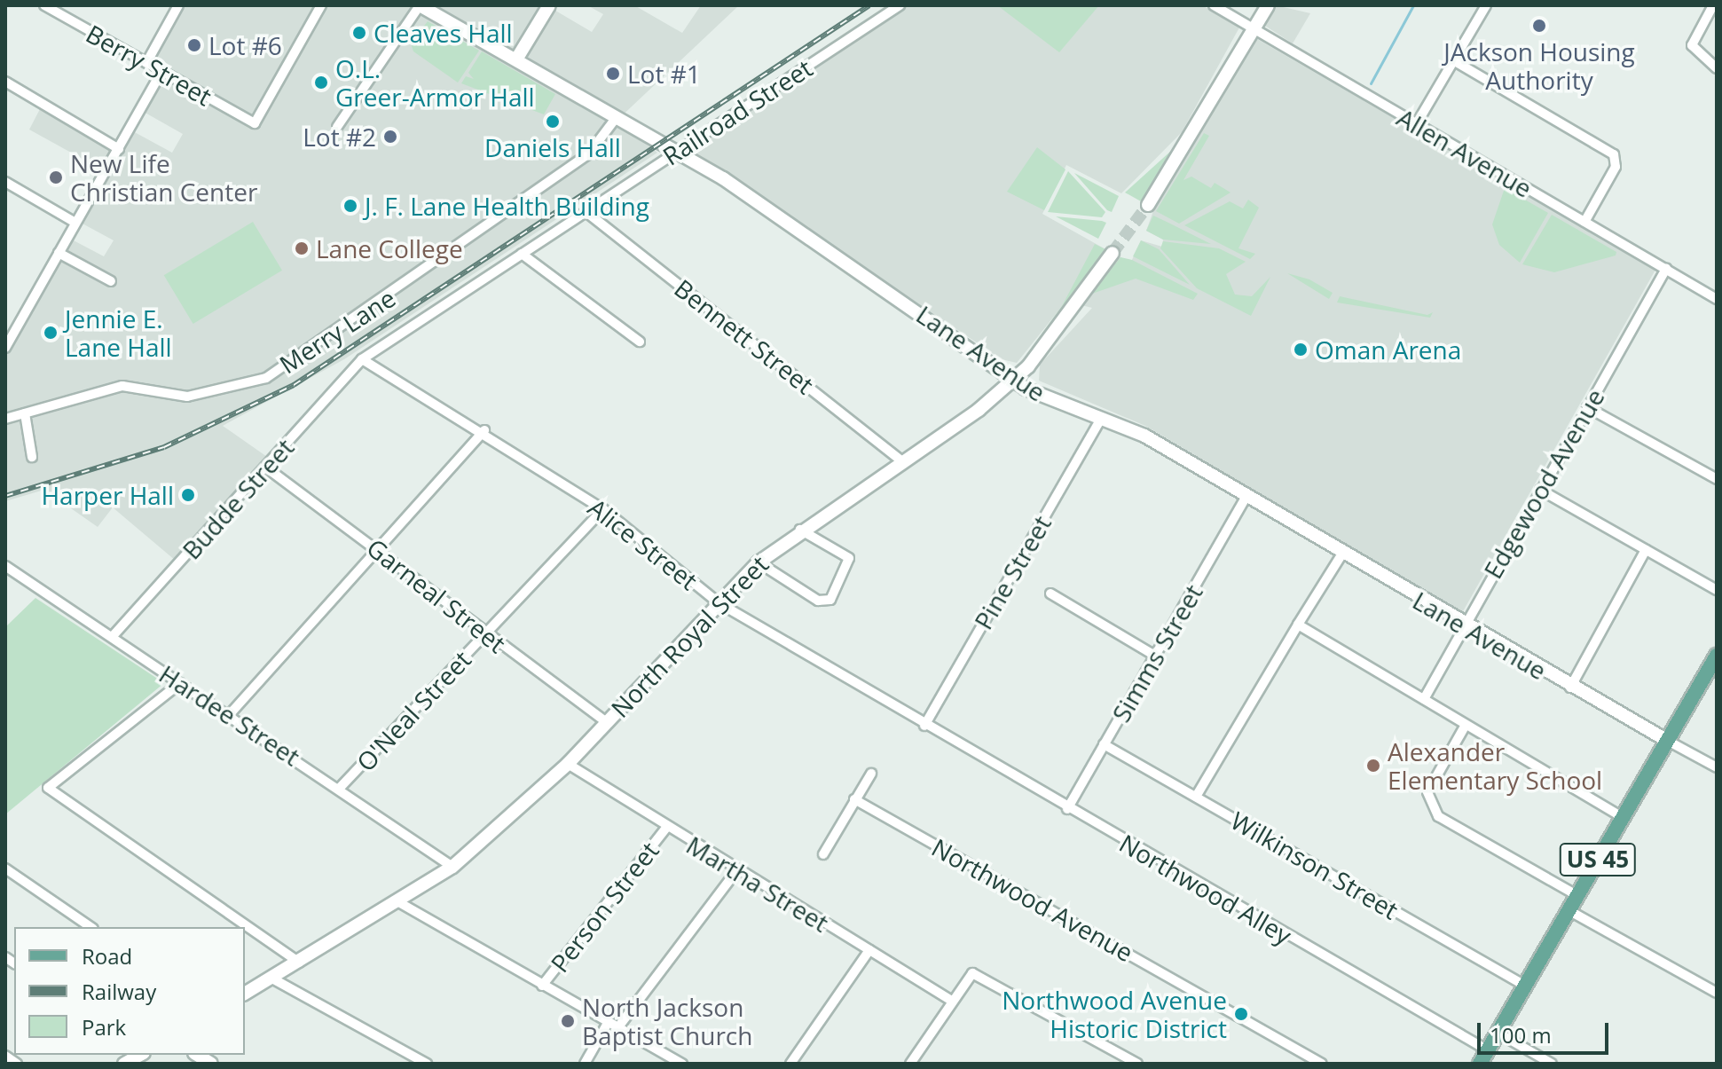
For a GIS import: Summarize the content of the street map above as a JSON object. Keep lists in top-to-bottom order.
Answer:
{
  "streets": {
    "main road": ["US 45"],
    "street": [
      "Berry Street",
      "Railroad Street",
      "Allen Avenue",
      "Merry Lane",
      "Bennett Street",
      "Lane Avenue",
      "Edgewood Avenue",
      "Budde Street",
      "Alice Street",
      "Pine Street",
      "Garneal Street",
      "North Royal Street",
      "Simms Street",
      "O'Neal Street",
      "Hardee Street",
      "Wilkinson Street",
      "Martha Street",
      "Northwood Alley",
      "Northwood Avenue",
      "Person Street"
    ]
  },
  "crossings": [
    ["Railroad Street", "Bennett Street"],
    ["Railroad Street", "Lane Avenue"],
    ["Railroad Street", "Budde Street"],
    ["Railroad Street", "Alice Street"],
    ["Allen Avenue", "Edgewood Avenue"],
    ["Merry Lane", "Lane Avenue"],
    ["Bennett Street", "North Royal Street"],
    ["Lane Avenue", "Edgewood Avenue"],
    ["Lane Avenue", "Pine Street"],
    ["Lane Avenue", "North Royal Street"],
    ["Lane Avenue", "Simms Street"],
    ["Lane Avenue", "US 45"],
    ["Budde Street", "Alice Street"],
    ["Budde Street", "Garneal Street"],
    ["Budde Street", "Hardee Street"],
    ["Alice Street", "Pine Street"],
    ["Alice Street", "North Royal Street"],
    ["Alice Street", "O'Neal Street"],
    ["Alice Street", "Northwood Alley"],
    ["Pine Street", "Northwood Alley"],
    ["Garneal Street", "North Royal Street"],
    ["Garneal Street", "O'Neal Street"],
    ["North Royal Street", "Hardee Street"],
    ["North Royal Street", "Martha Street"],
    ["Simms Street", "Wilkinson Street"],
    ["Simms Street", "Northwood Alley"],
    ["O'Neal Street", "Hardee Street"],
    ["US 45", "Wilkinson Street"],
    ["US 45", "Northwood Alley"],
    ["Martha Street", "Person Street"]
  ],
  "places": [
    "JAckson Housing Authority",
    "Cleaves Hall",
    "Lot #6",
    "Lot #1",
    "O.L. Greer-Armor Hall",
    "Daniels Hall",
    "Lot #2",
    "New Life Christian Center",
    "J. F. Lane Health Building",
    "Lane College",
    "Jennie E. Lane Hall",
    "Oman Arena",
    "Harper Hall",
    "Alexander Elementary School",
    "Northwood Avenue Historic District",
    "North Jackson Baptist Church"
  ],
  "legend": ["Road", "Railway", "Park"],
  "scale_bar": "100 m"
}
